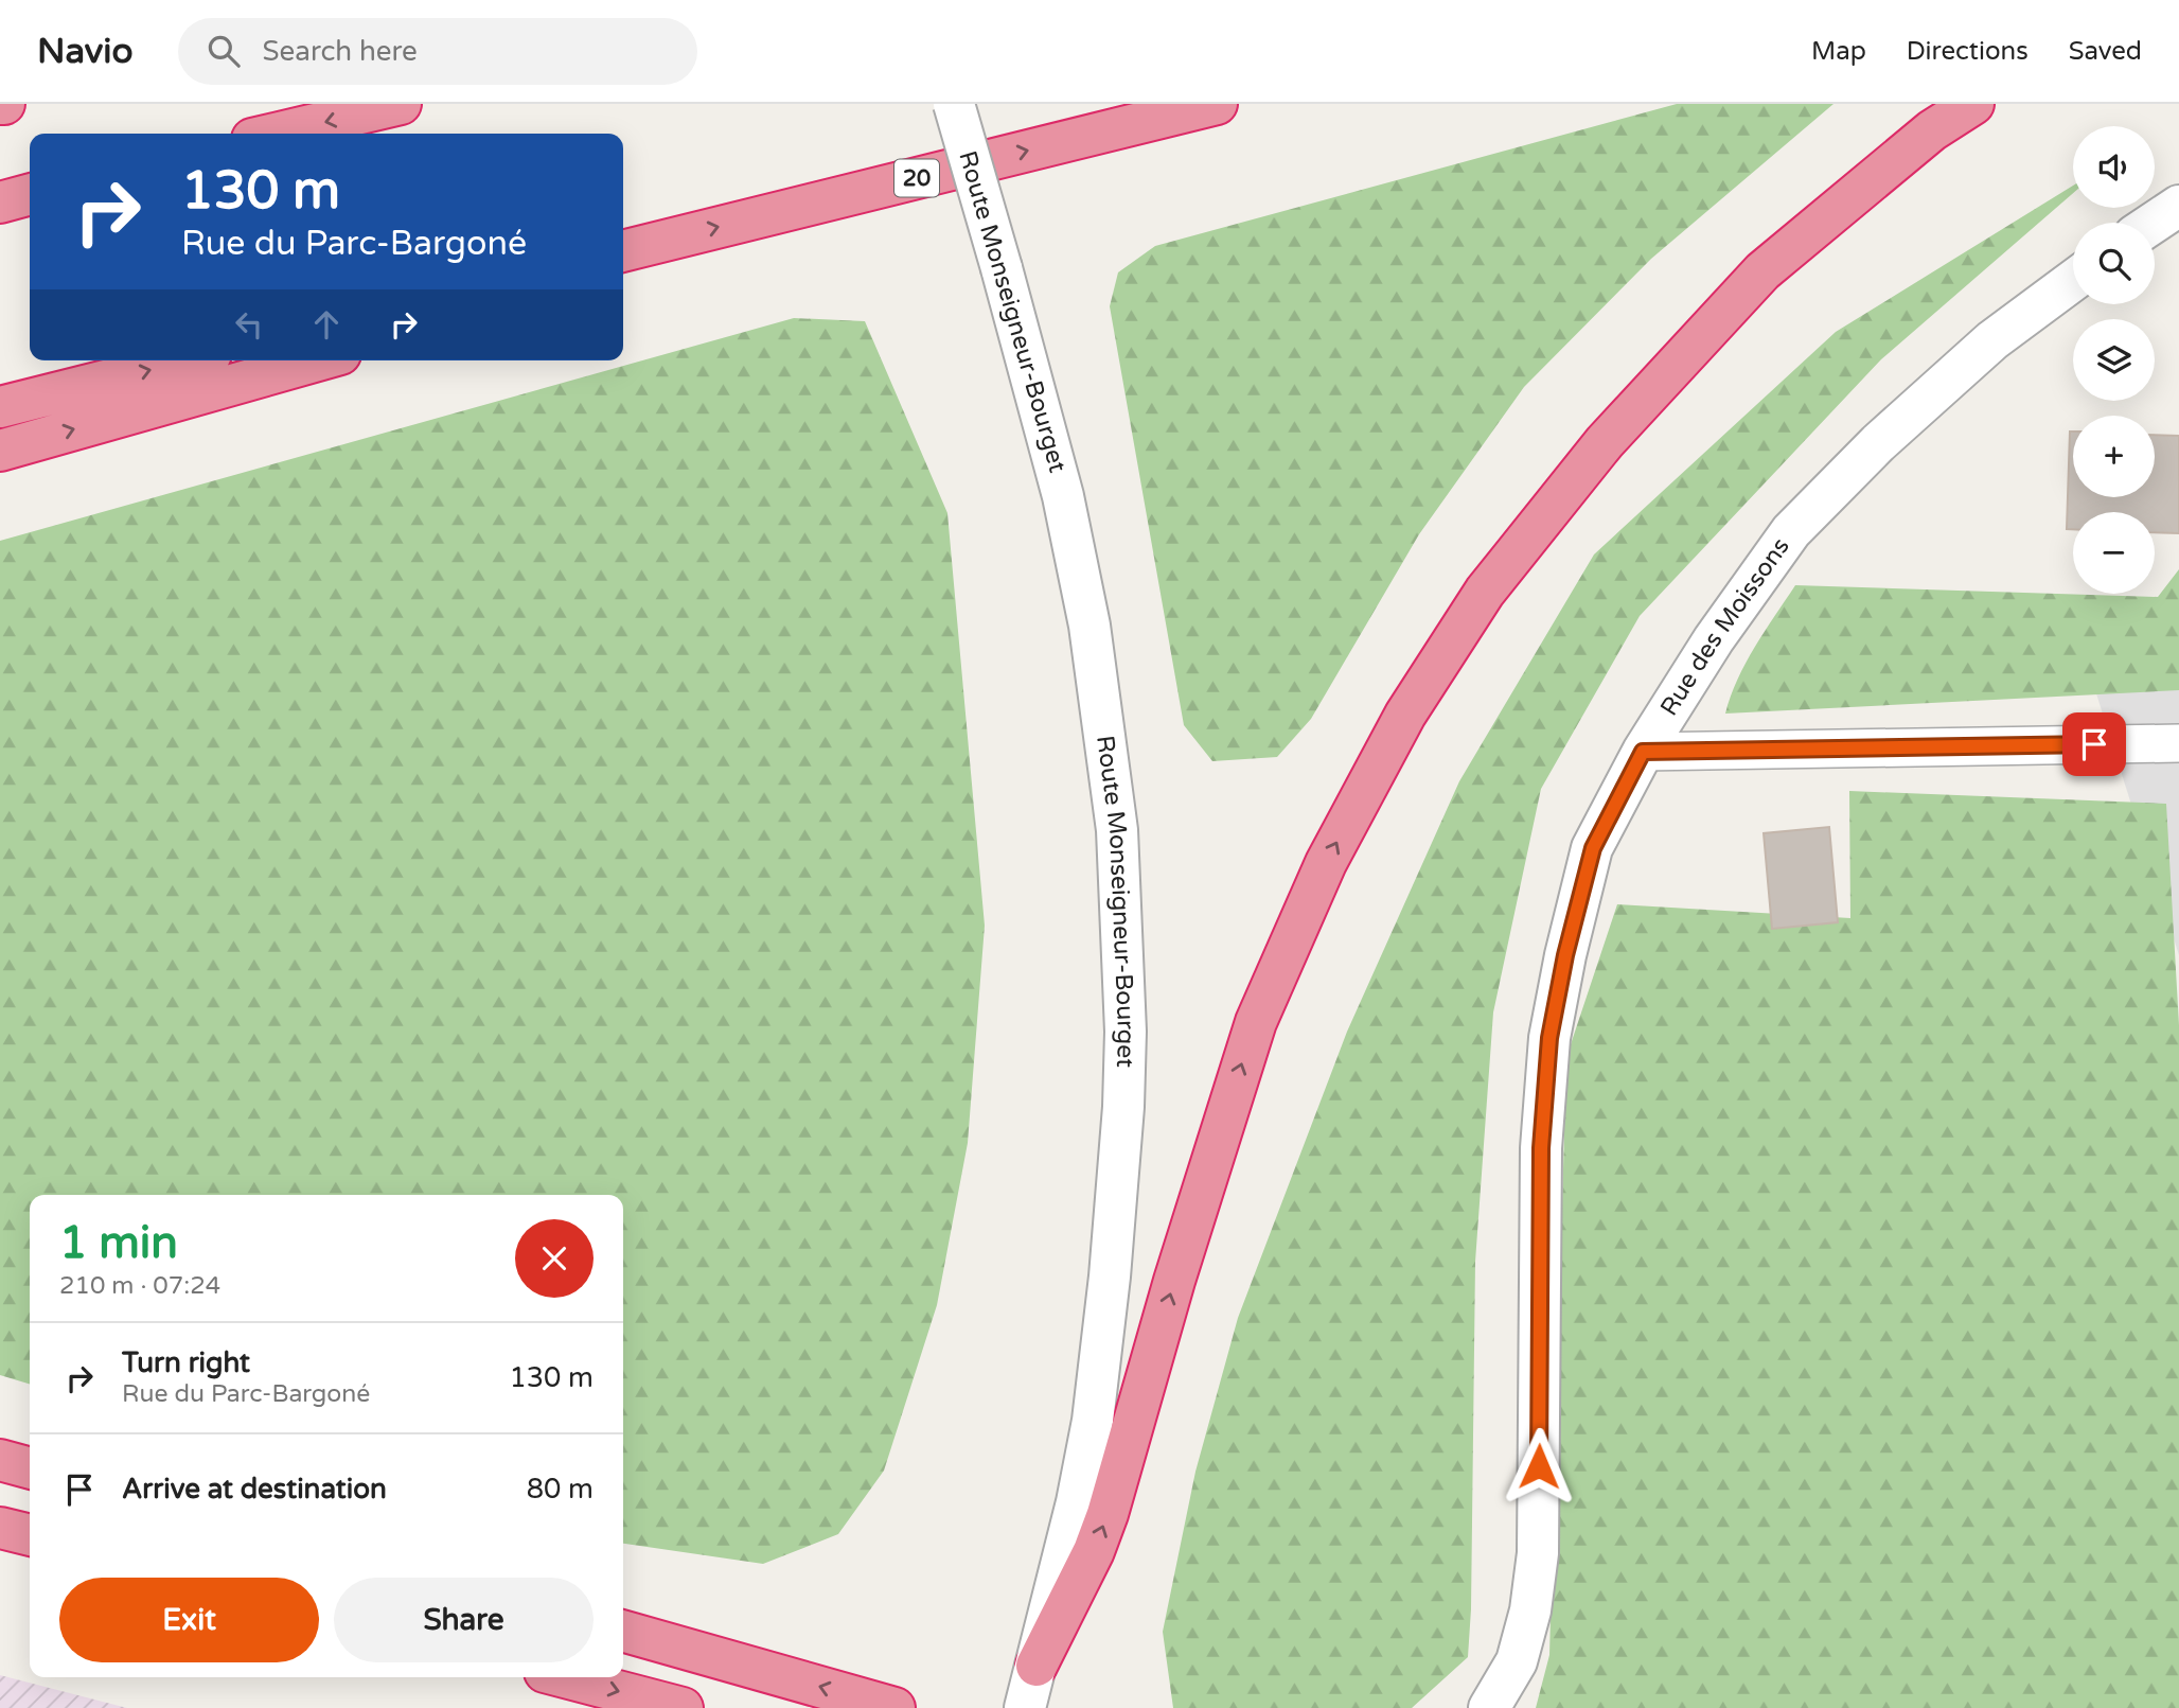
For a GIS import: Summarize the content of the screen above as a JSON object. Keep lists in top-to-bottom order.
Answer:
{
  "streets": {
    "highway": ["20"],
    "street": ["Route Monseigneur-Bourget", "Rue des Moissons"]
  },
  "page": {
    "header": "Navio",
    "search": "Search here",
    "nav": ["Map", "Directions", "Saved"],
    "map_buttons": ["+", "−"],
    "turn": ["130 m", "Rue du Parc-Bargoné"],
    "heading": ["1 min", "210 m · 07:24"],
    "list": [
      {
        "name": "Turn right",
        "note": "Rue du Parc-Bargoné",
        "value": "130 m"
      },
      {
        "name": "Arrive at destination",
        "value": "80 m"
      }
    ],
    "buttons": ["Exit", "Share"]
  }
}
